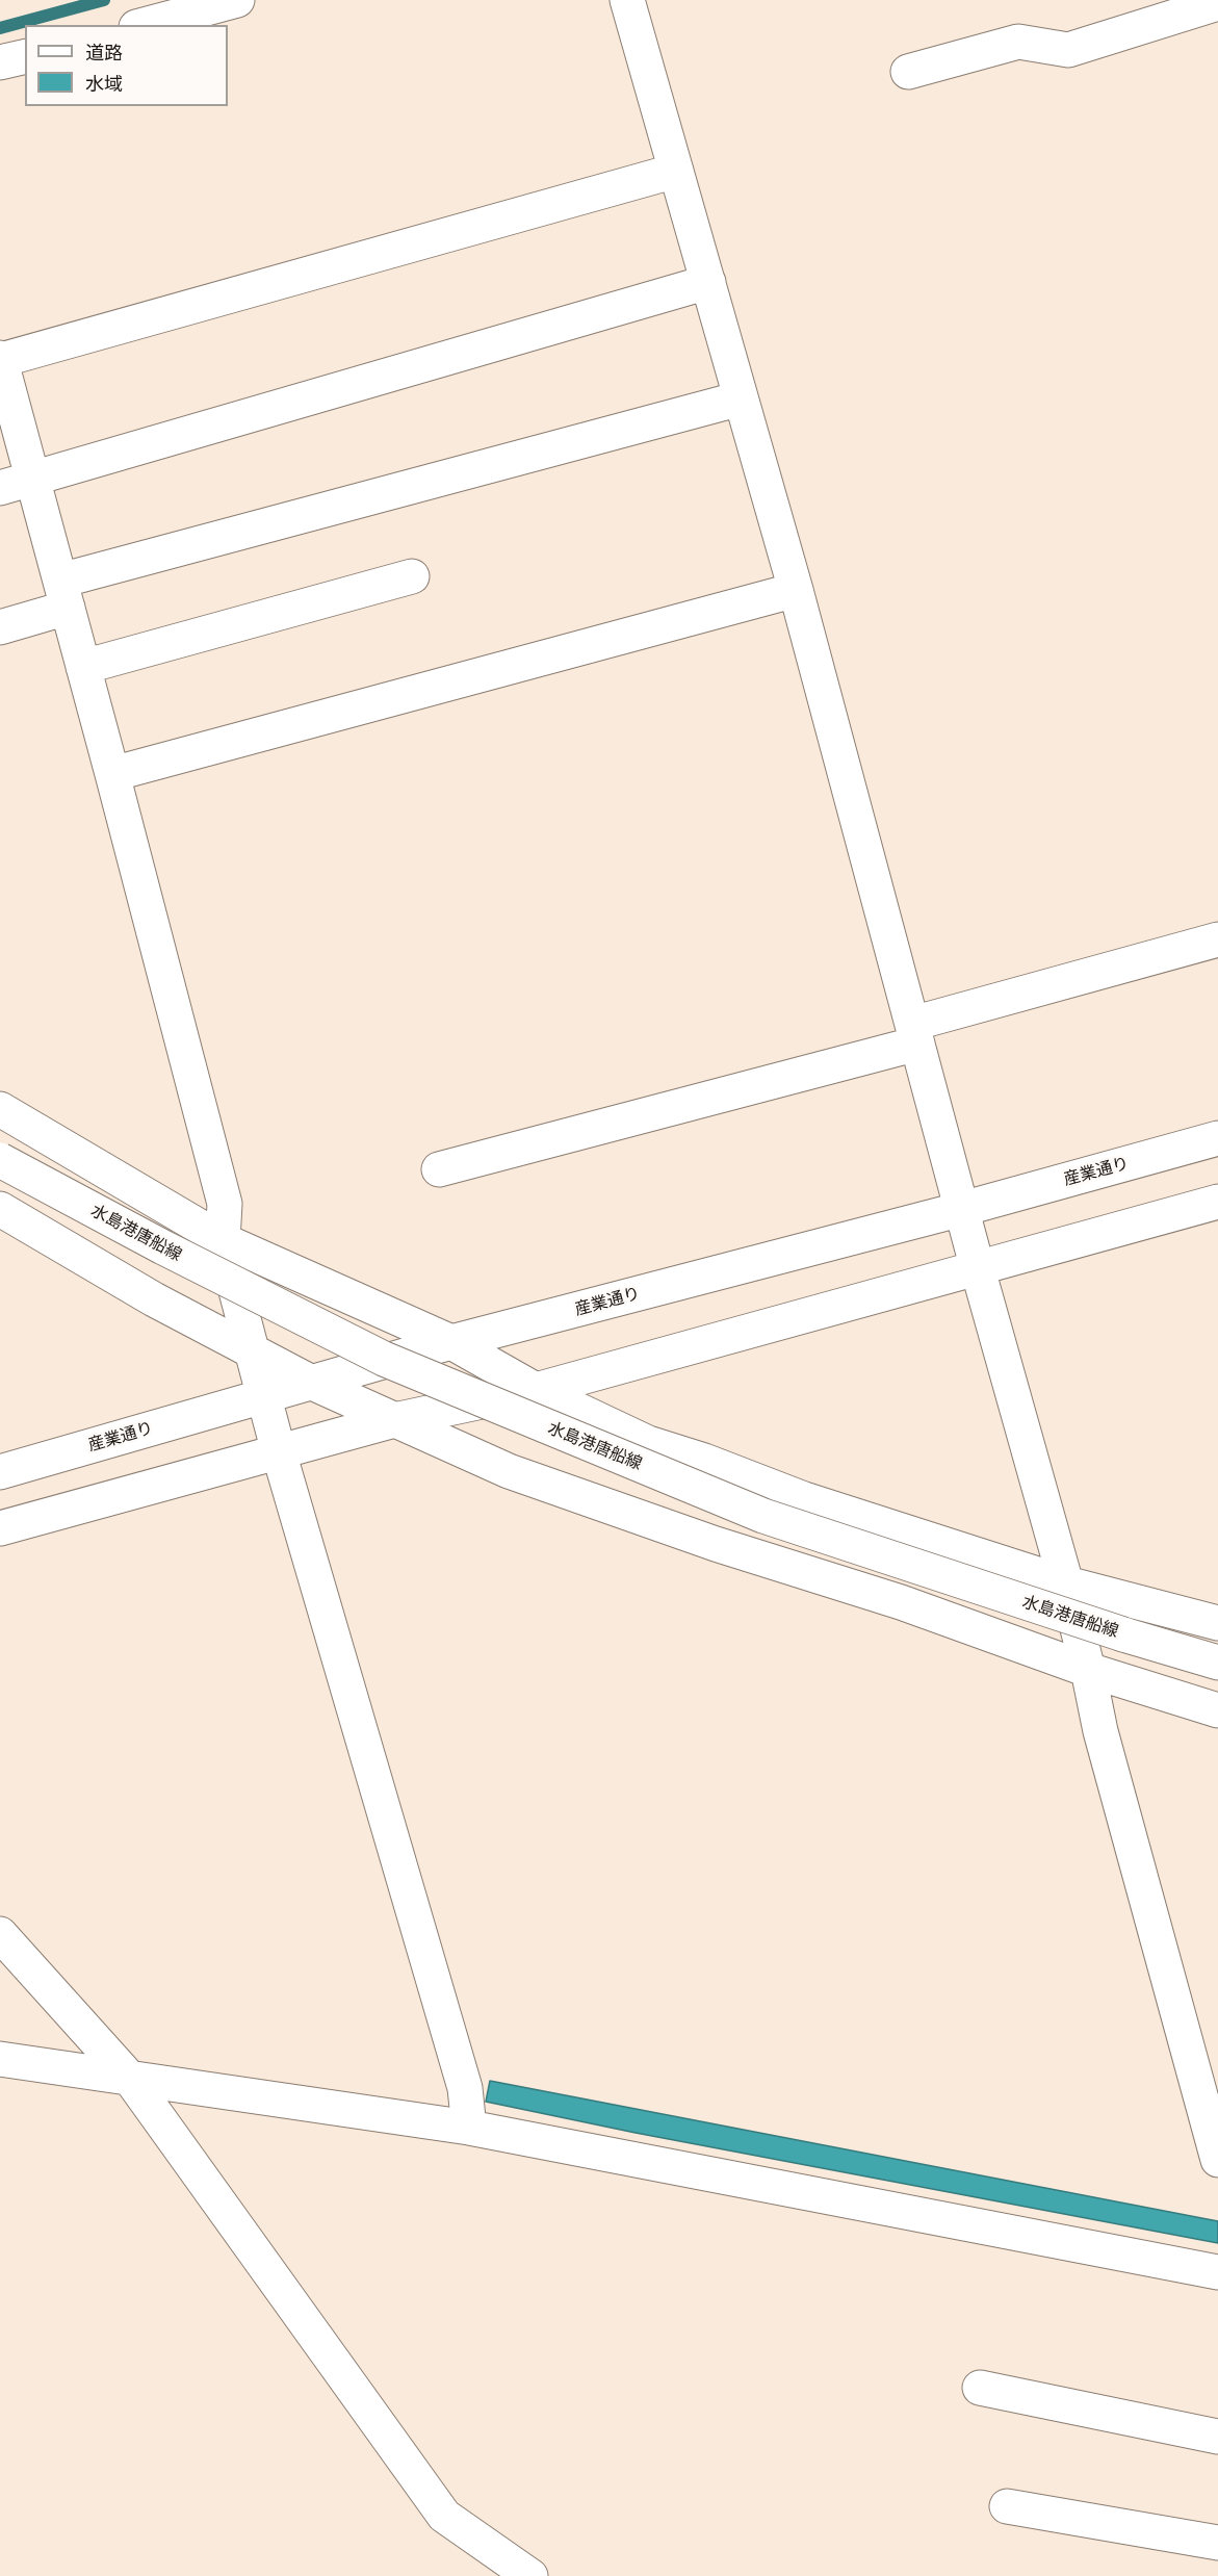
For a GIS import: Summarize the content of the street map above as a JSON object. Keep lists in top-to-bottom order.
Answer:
{
  "streets": {
    "street": ["産業通り", "水島港唐船線"]
  },
  "legend": ["道路", "水域"]
}
